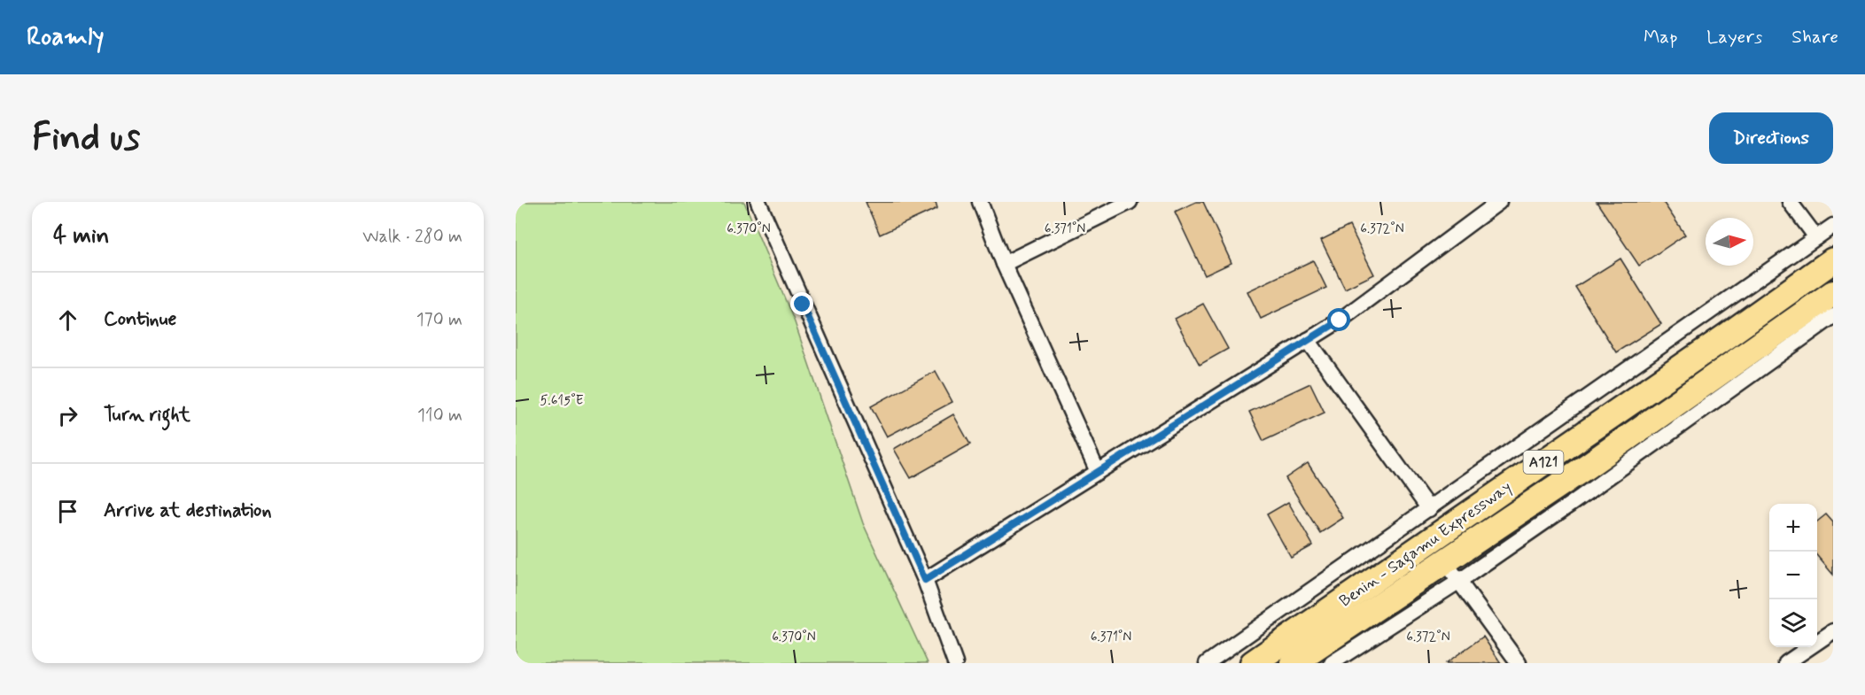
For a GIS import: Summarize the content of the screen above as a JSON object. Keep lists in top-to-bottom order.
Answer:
{
  "streets": {
    "highway": ["A121", "Benin - Sagamu Expressway"]
  },
  "north": "right",
  "page": {
    "header": "Roamly",
    "nav": ["Map", "Layers", "Share"],
    "buttons": "Directions",
    "title": "Find us",
    "heading": ["4 min", "Walk · 280 m"],
    "list": [
      ["Continue", "170 m"],
      ["Turn right", "110 m"],
      "Arrive at destination"
    ],
    "map_buttons": ["+", "−"]
  },
  "coordinates": [
    "6.370°N",
    "6.371°N",
    "6.372°N",
    "5.615°E"
  ]
}
